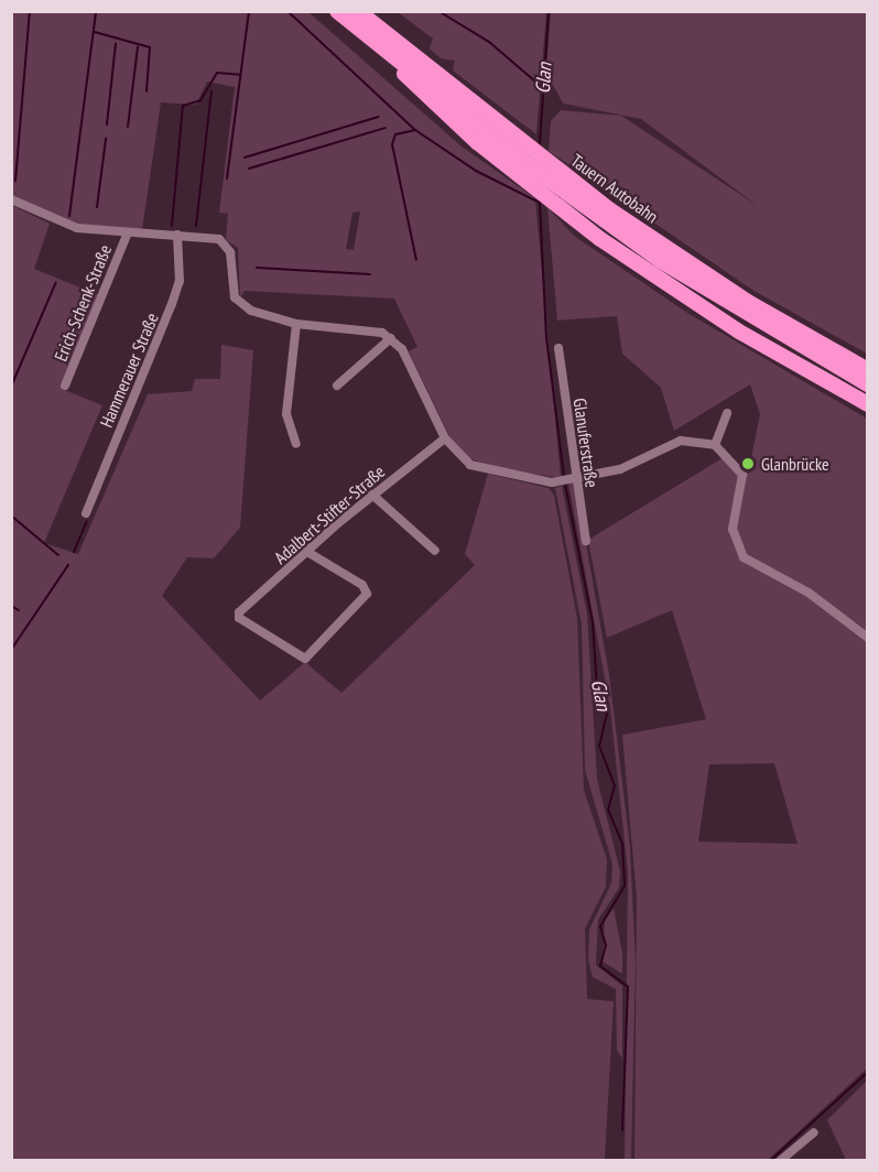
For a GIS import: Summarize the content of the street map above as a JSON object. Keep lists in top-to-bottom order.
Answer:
{
  "streets": {
    "highway": ["Tauern Autobahn"],
    "street": [
      "Erich-Schenk-Straße",
      "Hammerauer Straße",
      "Glanuferstraße",
      "Adalbert-Stifter-Straße"
    ]
  },
  "water": ["Glan"],
  "places": ["Glanbrücke"]
}
